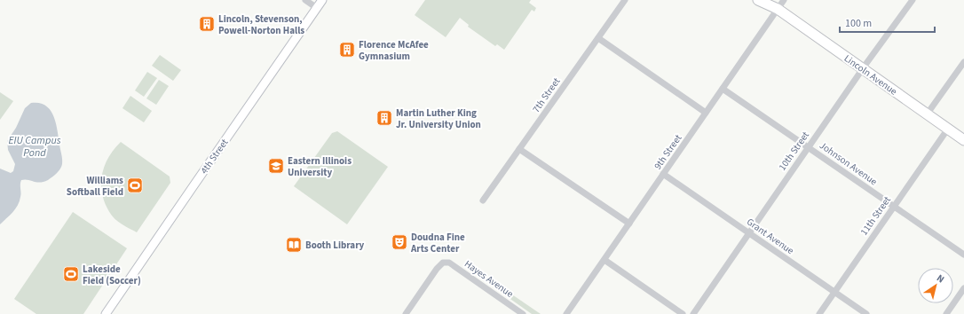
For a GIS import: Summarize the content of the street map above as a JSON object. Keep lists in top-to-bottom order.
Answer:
{
  "streets": {
    "main road": ["Lincoln Avenue"],
    "street": [
      "7th Street",
      "10th Street",
      "9th Street",
      "4th Street",
      "Johnson Avenue",
      "11th Street",
      "Grant Avenue",
      "Hayes Avenue"
    ]
  },
  "crossings": [
    ["Lincoln Avenue", "10th Street"],
    ["Lincoln Avenue", "9th Street"],
    ["Lincoln Avenue", "11th Street"],
    ["10th Street", "Johnson Avenue"],
    ["10th Street", "Grant Avenue"],
    ["9th Street", "Johnson Avenue"],
    ["9th Street", "Grant Avenue"],
    ["Johnson Avenue", "11th Street"],
    ["11th Street", "Grant Avenue"]
  ],
  "water": ["EIU Campus Pond"],
  "places": {
    "building": ["Lincoln, Stevenson, Powell-Norton Halls", "Florence McAfee Gymnasium", "Martin Luther King Jr. University Union"],
    "school or university": ["Eastern Illinois University"],
    "sports": ["Williams Softball Field", "Lakeside Field (Soccer)"],
    "theatre": ["Doudna Fine Arts Center"],
    "library": ["Booth Library"]
  },
  "scale_bar": "100 m",
  "north": "top right"
}
